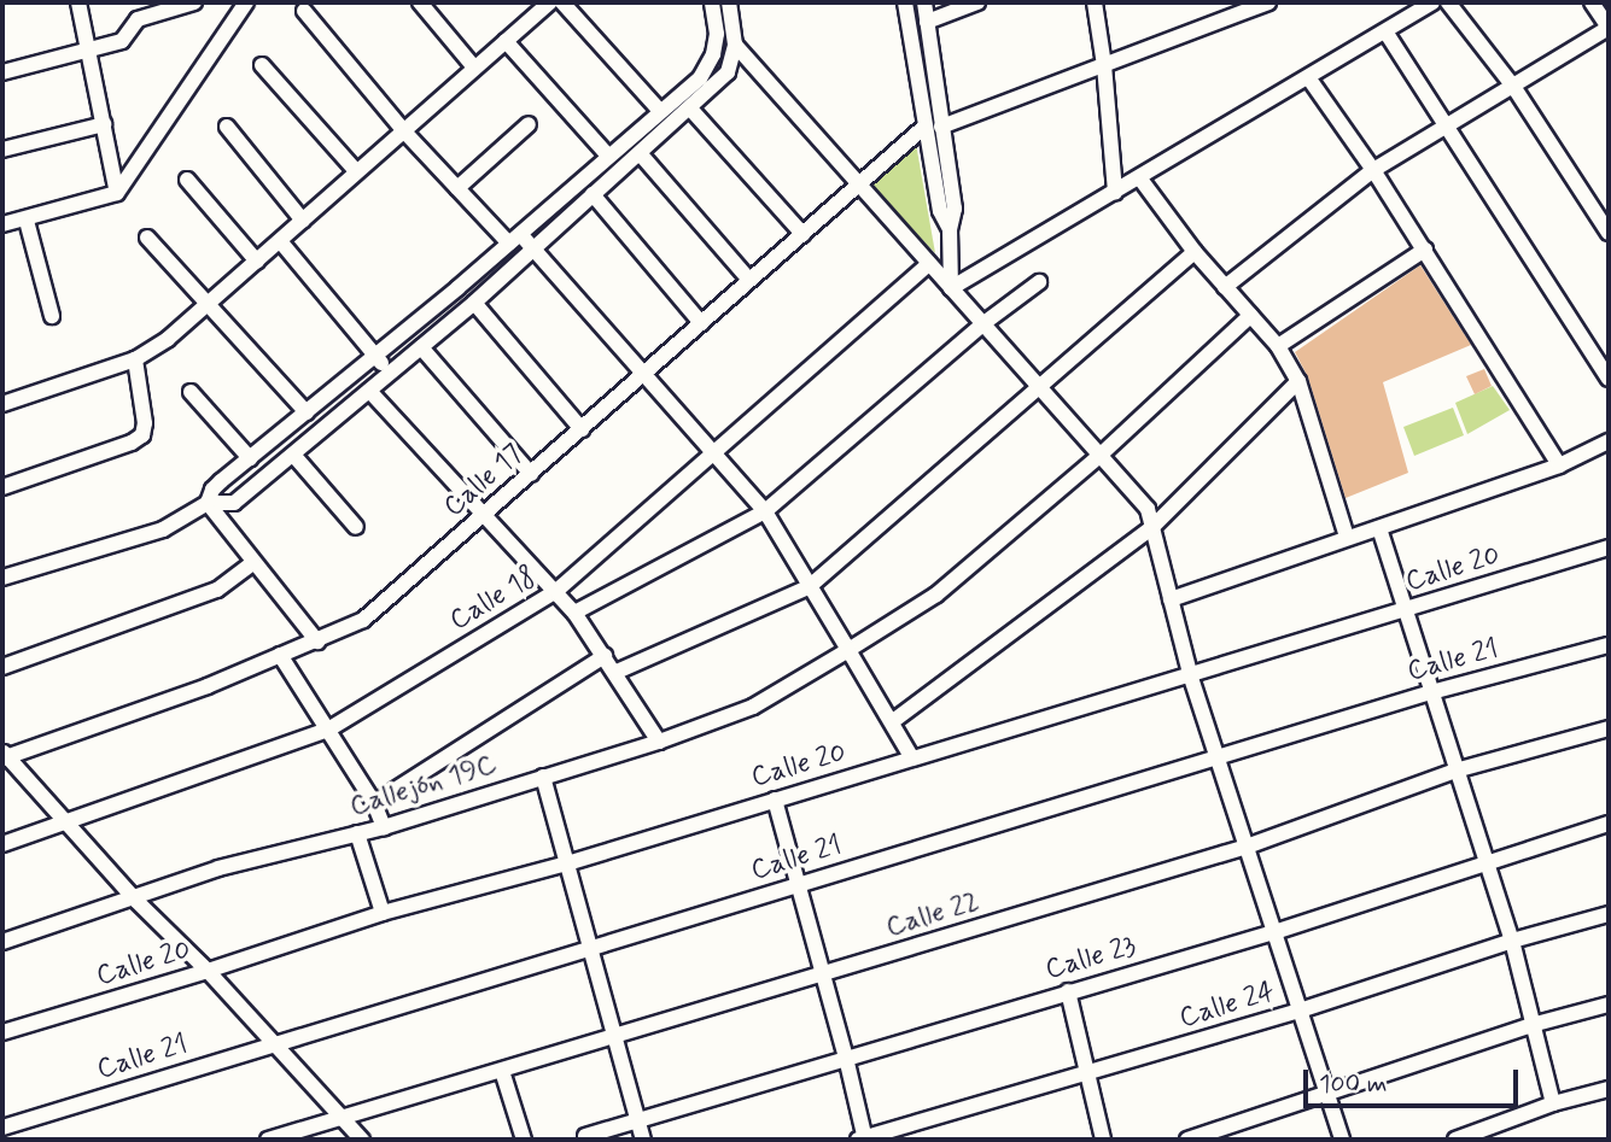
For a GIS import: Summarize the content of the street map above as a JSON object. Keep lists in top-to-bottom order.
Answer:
{
  "streets": {
    "street": [
      "Calle 17",
      "Calle 20",
      "Calle 18",
      "Calle 21",
      "Callejón 19C",
      "Calle 22",
      "Calle 23",
      "Calle 24"
    ]
  },
  "crossings": [
    ["Calle 17", "Calle 20"],
    ["Calle 17", "Calle 18"],
    ["Calle 17", "Calle 21"],
    ["Calle 17", "Callejón 19C"],
    ["Calle 17", "Calle 22"]
  ],
  "scale_bar": "100 m"
}
